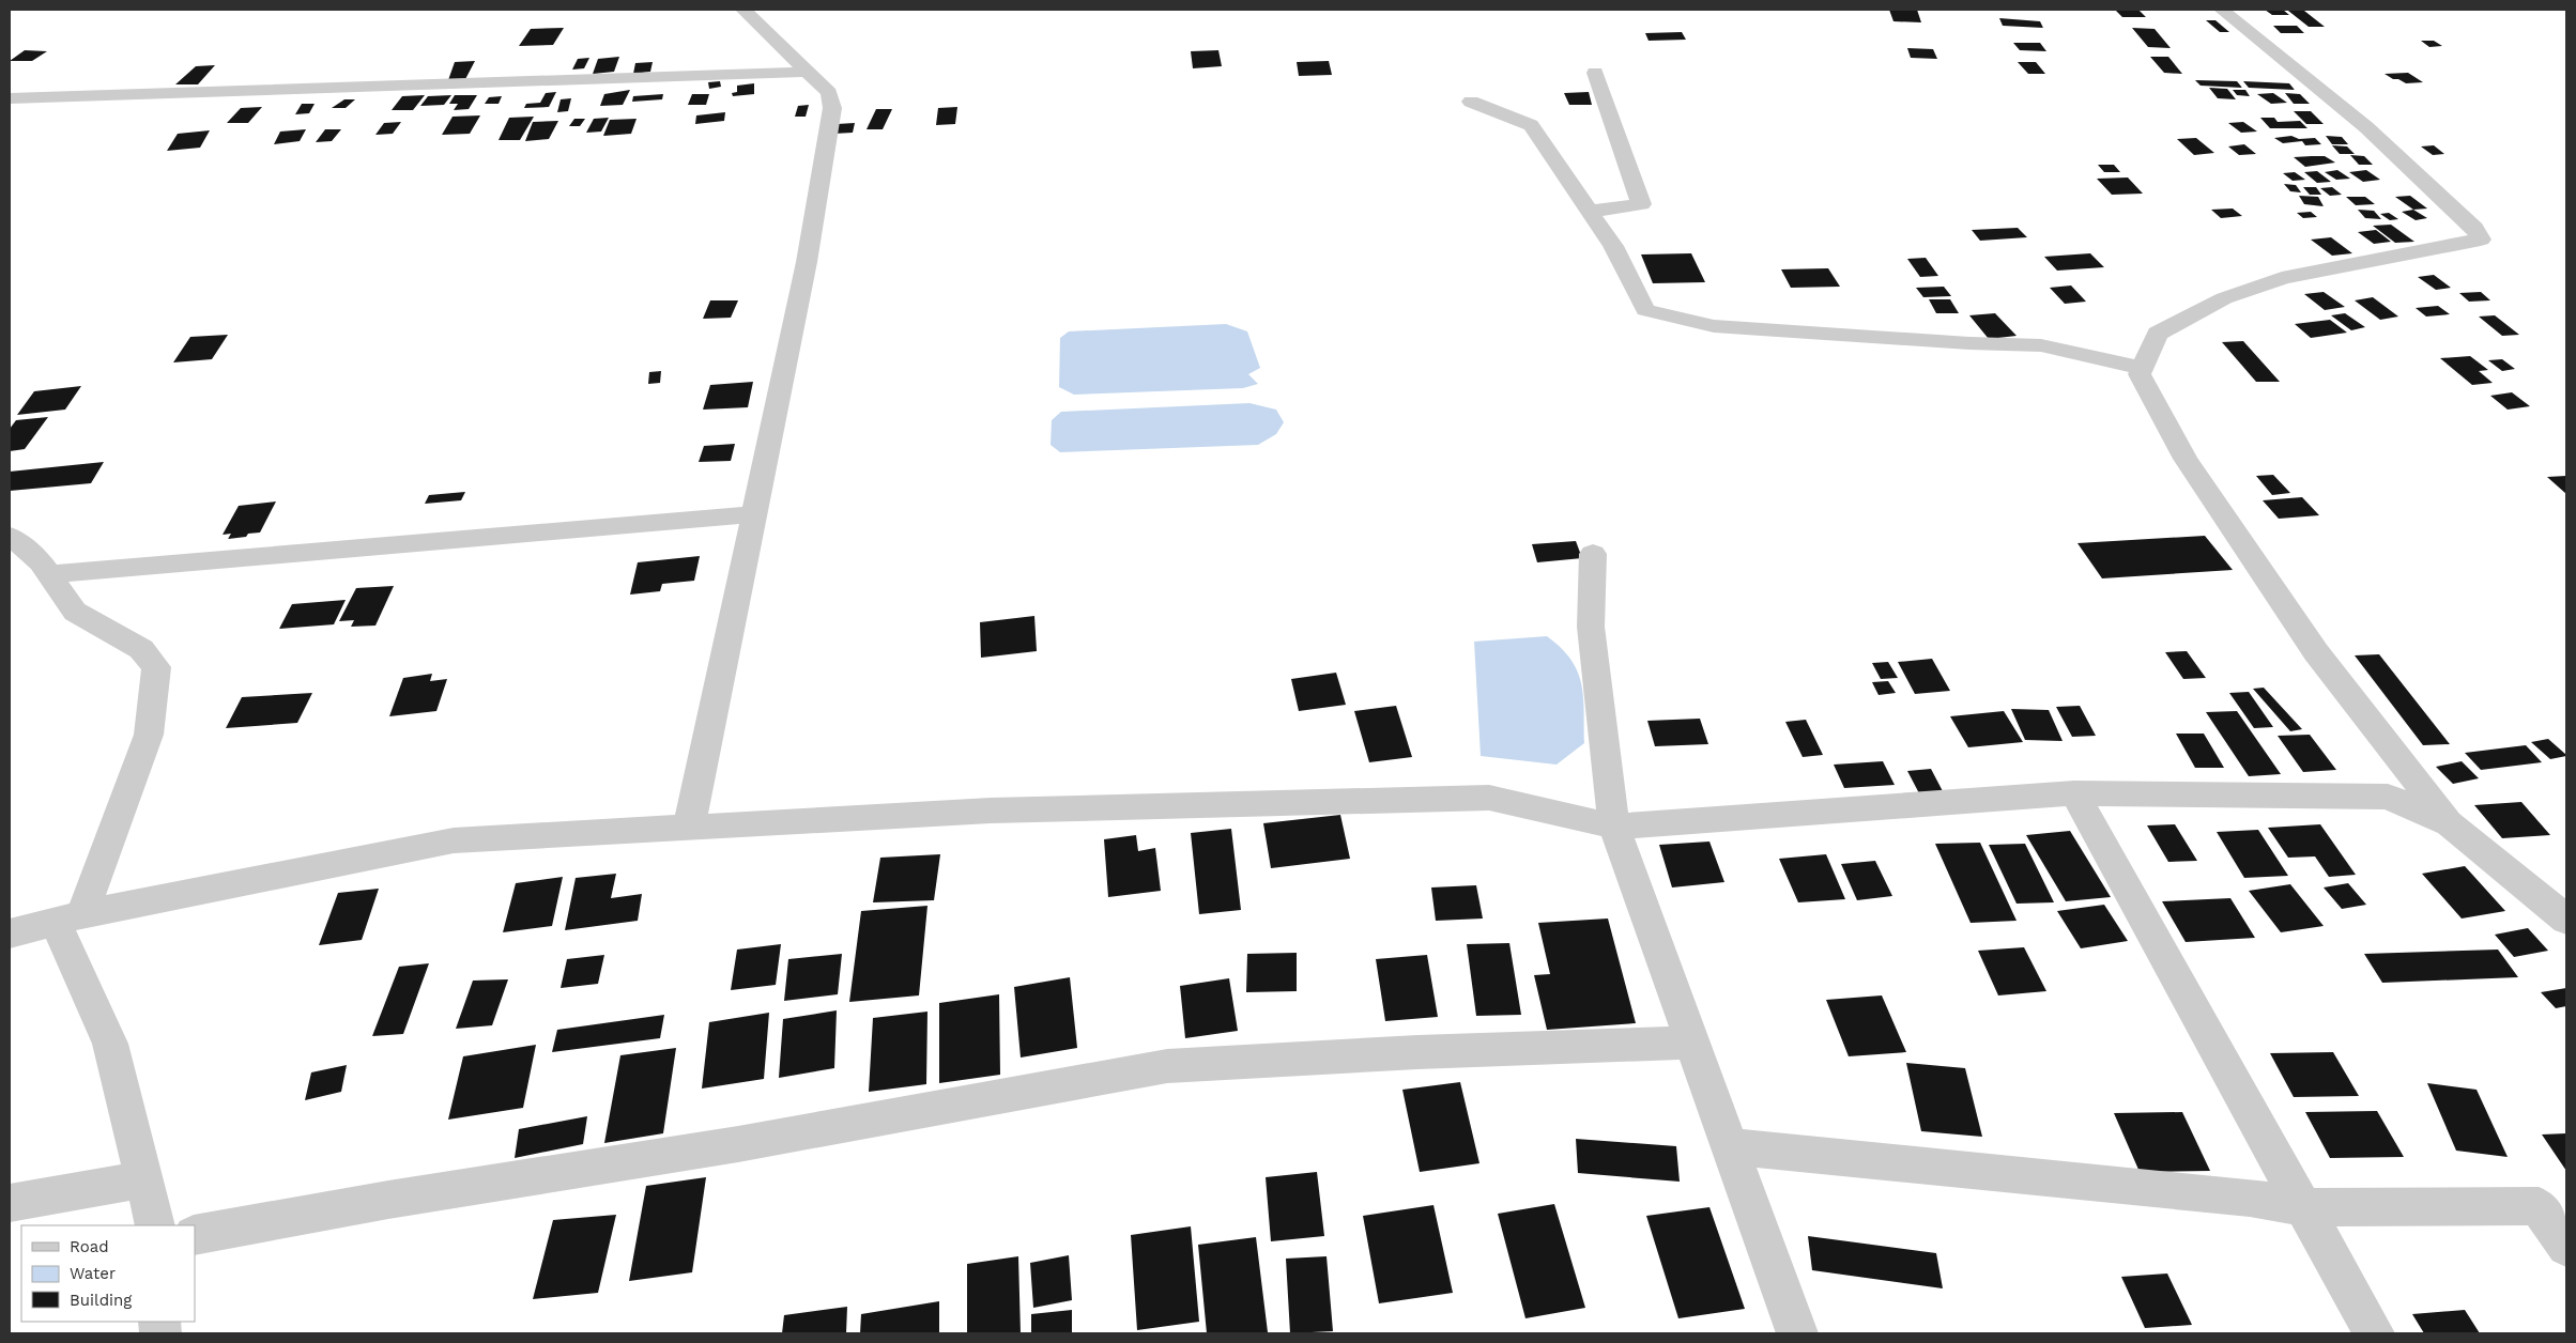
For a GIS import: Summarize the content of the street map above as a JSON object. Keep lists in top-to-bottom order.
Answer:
{
  "legend": ["Road", "Water", "Building"]
}
